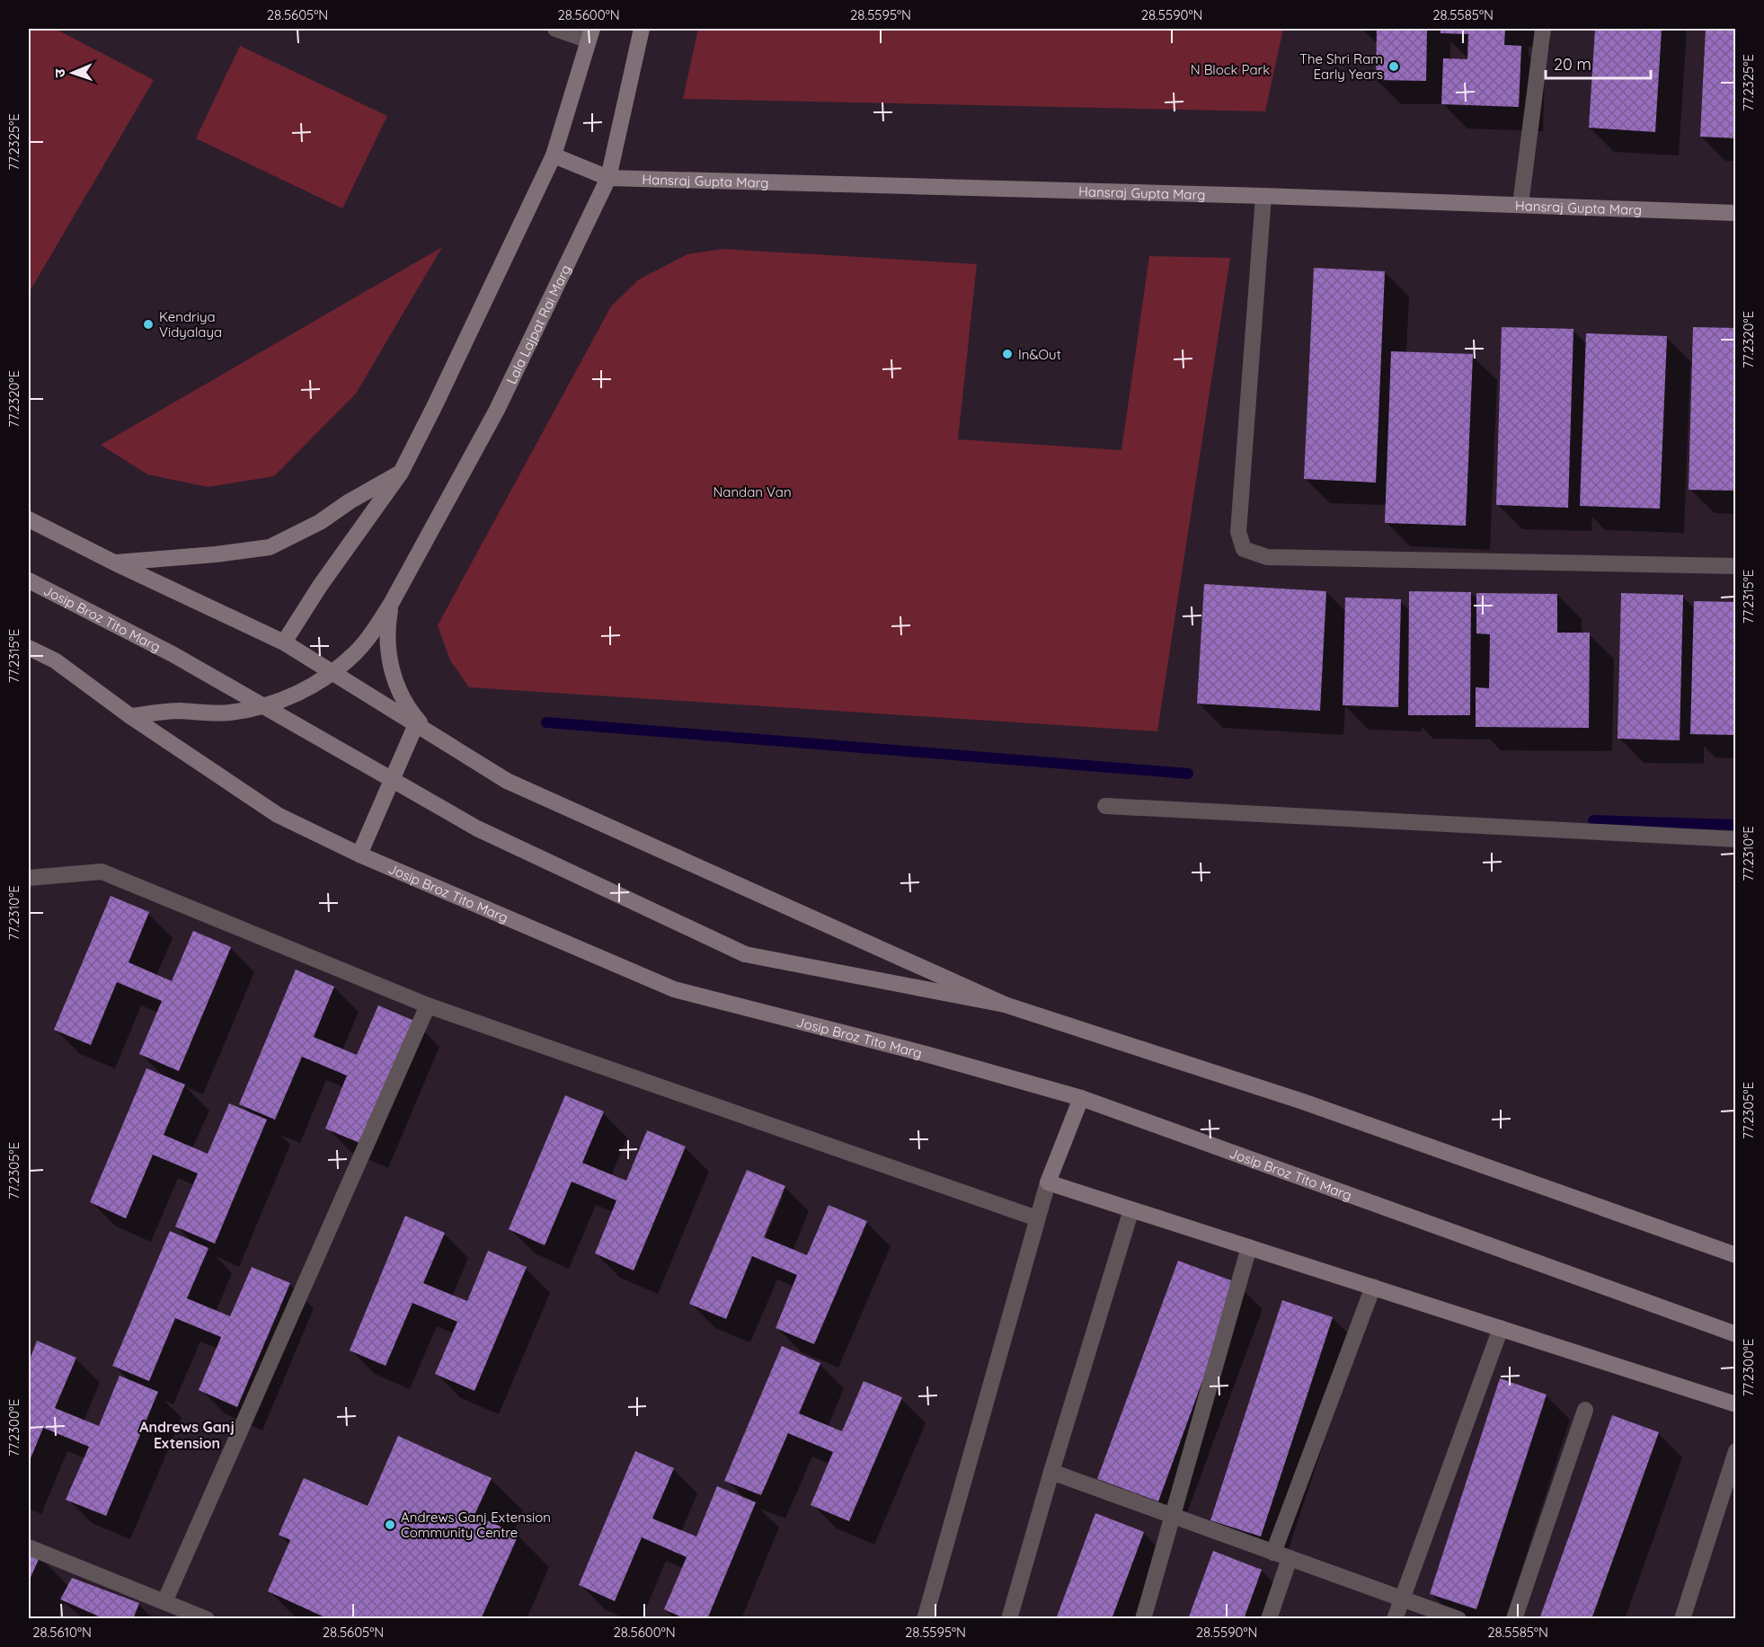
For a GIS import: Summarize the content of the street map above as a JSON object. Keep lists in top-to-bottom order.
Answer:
{
  "streets": {
    "main road": ["Hansraj Gupta Marg", "Lala Lajpat Rai Marg", "Josip Broz Tito Marg"]
  },
  "crossings": [
    ["Hansraj Gupta Marg", "Lala Lajpat Rai Marg"],
    ["Lala Lajpat Rai Marg", "Josip Broz Tito Marg"]
  ],
  "districts": ["Andrews Ganj Extension"],
  "parks": ["N Block Park", "Nandan Van"],
  "places": [
    "The Shri Ram Early Years",
    "Kendriya Vidyalaya",
    "In&Out",
    "Andrews Ganj Extension Community Centre"
  ],
  "scale_bar": "20 m",
  "north": "left",
  "coordinates": [
    "28.5605°N",
    "28.5600°N",
    "28.5595°N",
    "28.5590°N",
    "28.5585°N",
    "77.2325°E",
    "77.2320°E",
    "77.2315°E",
    "77.2310°E",
    "77.2305°E",
    "77.2300°E",
    "28.5610°N"
  ]
}
